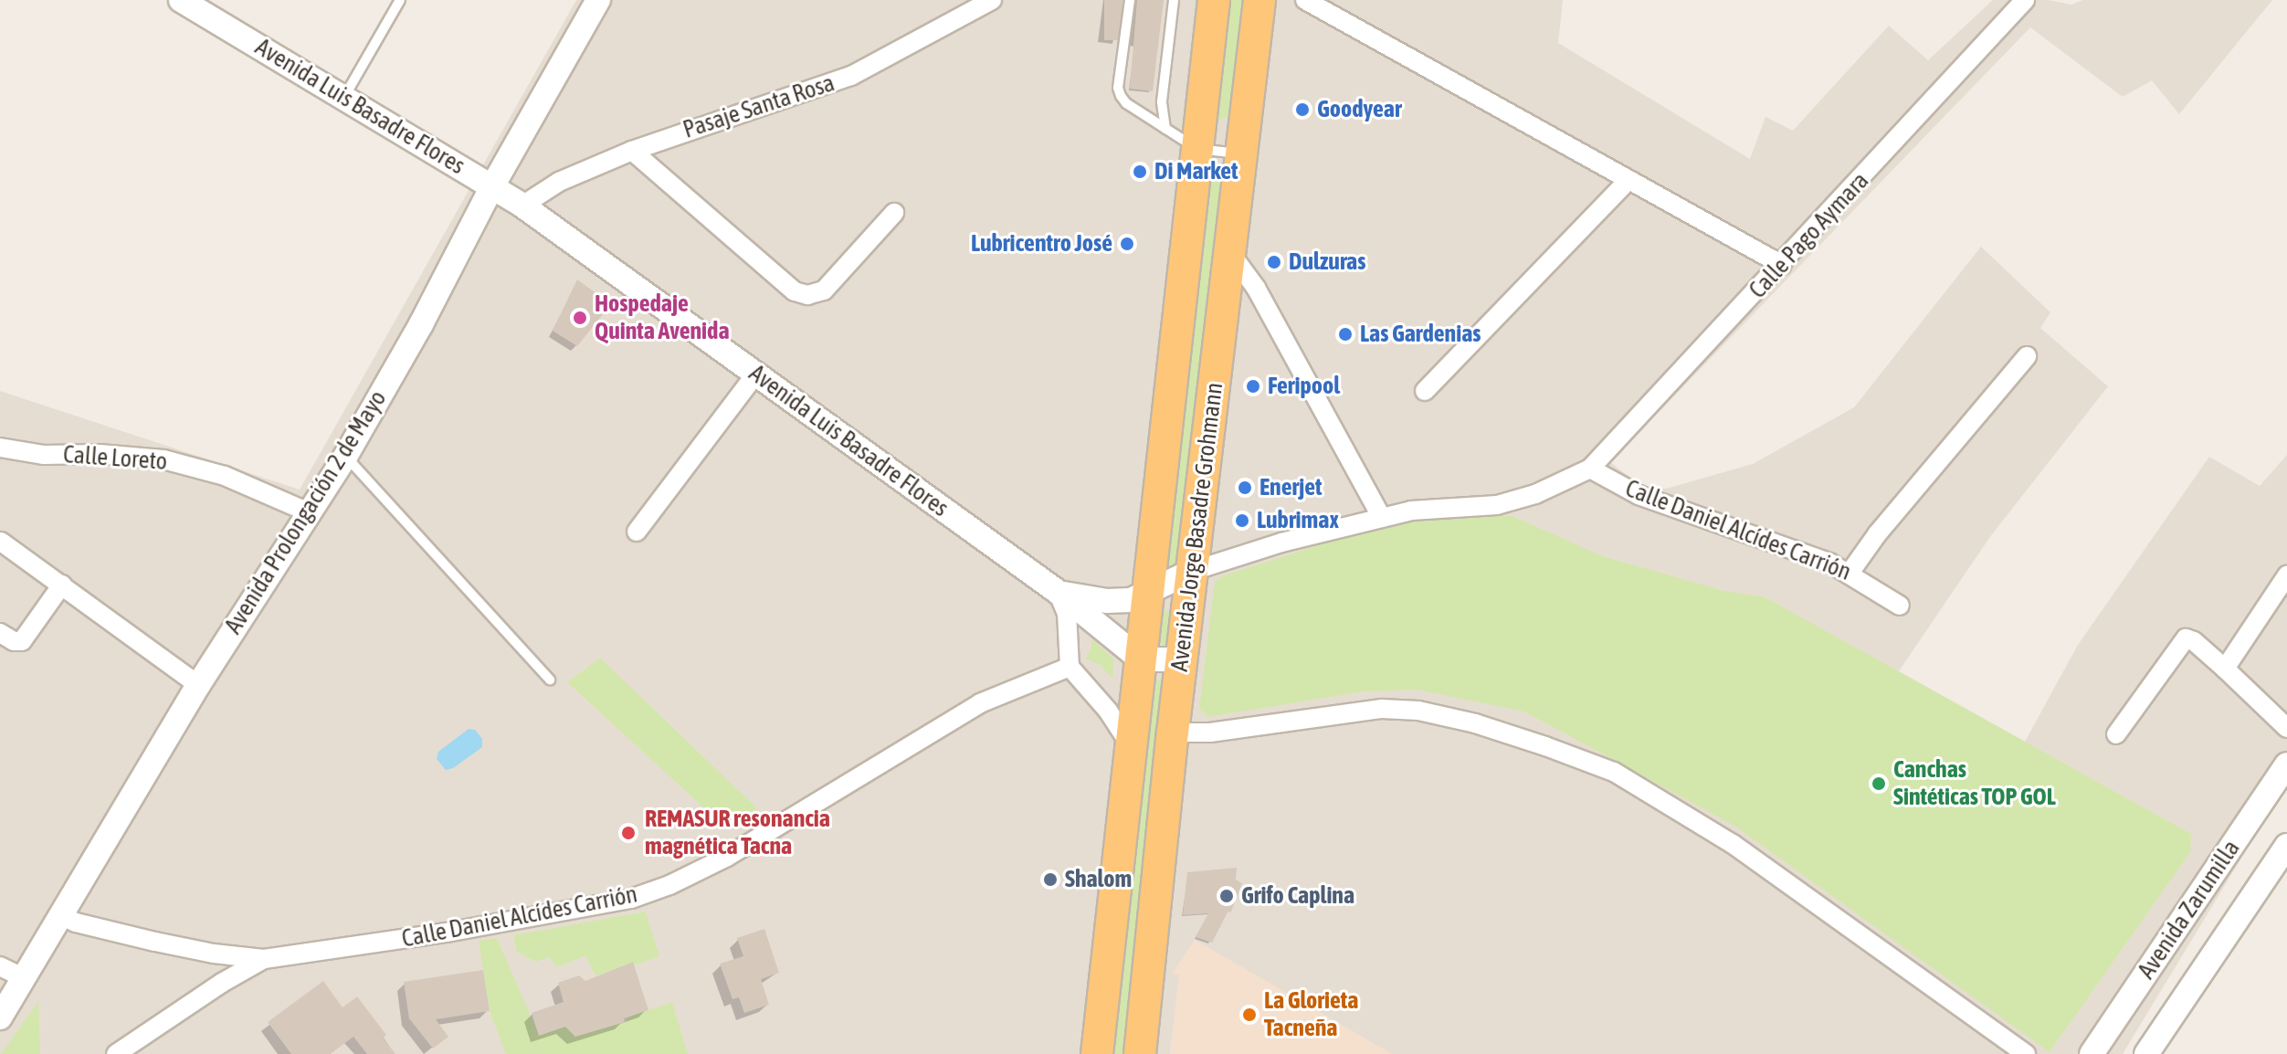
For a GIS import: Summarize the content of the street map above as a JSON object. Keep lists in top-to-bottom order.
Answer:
{
  "streets": {
    "highway": ["Avenida Jorge Basadre Grohmann"],
    "street": [
      "Avenida Luis Basadre Flores",
      "Pasaje Santa Rosa",
      "Calle Pago Aymara",
      "Calle Loreto",
      "Avenida Prolongación 2 de Mayo",
      "Calle Daniel Alcídes Carrión",
      "Avenida Zarumilla"
    ]
  },
  "crossings": [
    ["Avenida Luis Basadre Flores", "Pasaje Santa Rosa"],
    ["Avenida Luis Basadre Flores", "Avenida Prolongación 2 de Mayo"],
    ["Avenida Luis Basadre Flores", "Avenida Jorge Basadre Grohmann"],
    ["Calle Pago Aymara", "Calle Daniel Alcídes Carrión"],
    ["Calle Loreto", "Avenida Prolongación 2 de Mayo"],
    ["Avenida Prolongación 2 de Mayo", "Calle Daniel Alcídes Carrión"]
  ],
  "places": [
    "Goodyear",
    "Di Market",
    "Lubricentro José",
    "Dulzuras",
    "Hospedaje Quinta Avenida",
    "Las Gardenias",
    "Feripool",
    "Enerjet",
    "Lubrimax",
    "Canchas Sintéticas TOP GOL",
    "REMASUR resonancia magnética Tacna",
    "Shalom",
    "Grifo Caplina",
    "La Glorieta Tacneña"
  ]
}
